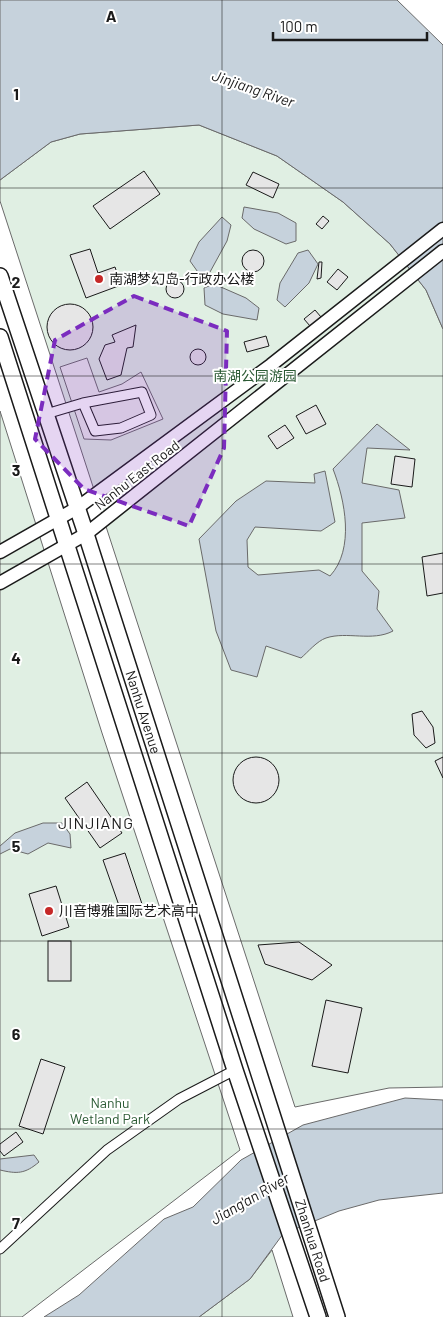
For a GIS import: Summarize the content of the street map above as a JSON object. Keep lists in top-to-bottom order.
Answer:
{
  "streets": {
    "main road": ["Nanhu East Road", "Nanhu Avenue", "Zhanhua Road"]
  },
  "crossings": [
    ["Nanhu East Road", "Nanhu Avenue"],
    ["Nanhu Avenue", "Zhanhua Road"]
  ],
  "districts": ["JINJIANG"],
  "water": ["Jinjiang River", "Jiang'an River"],
  "parks": ["南湖公园游园", "Nanhu Wetland Park"],
  "places": ["南湖梦幻岛-行政办公楼", "川音博雅国际艺术高中"],
  "scale_bar": "100 m",
  "grid": {
    "columns": ["A"],
    "rows": [
      "1",
      "2",
      "3",
      "4",
      "5",
      "6",
      "7"
    ]
  }
}
